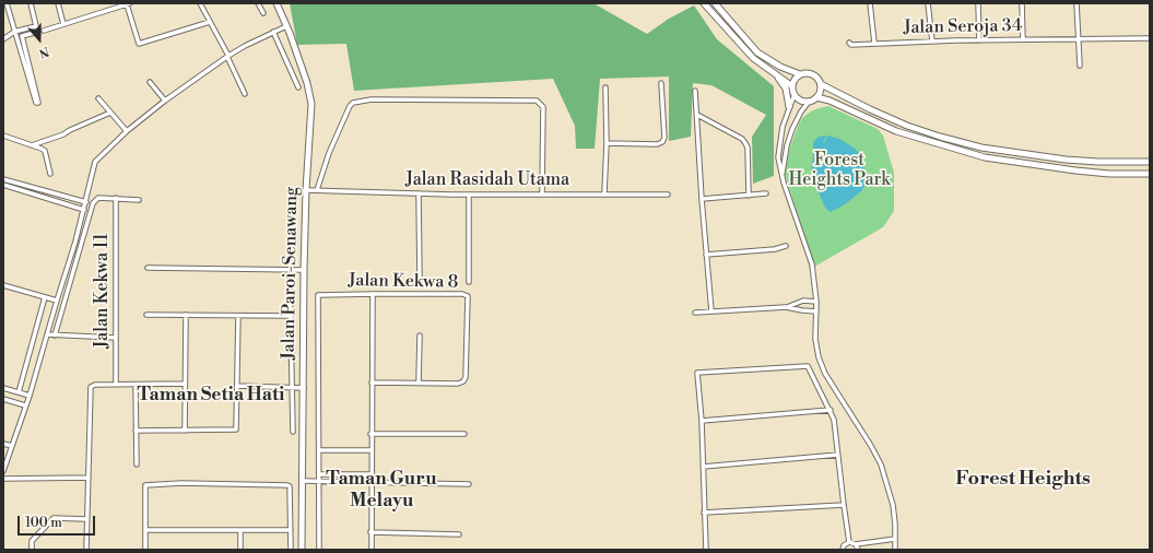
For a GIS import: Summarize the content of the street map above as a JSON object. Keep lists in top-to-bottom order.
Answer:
{
  "streets": {
    "street": [
      "Jalan Seroja 34",
      "Jalan Rasidah Utama",
      "Jalan Paroi-Senawang",
      "Jalan Kekwa 8",
      "Jalan Kekwa 11"
    ]
  },
  "crossings": [
    ["Jalan Rasidah Utama", "Jalan Paroi-Senawang"]
  ],
  "districts": ["Taman Setia Hati", "Taman Guru Melayu", "Forest Heights"],
  "parks": ["Forest Heights Park"],
  "scale_bar": "100 m",
  "north": "bottom"
}
